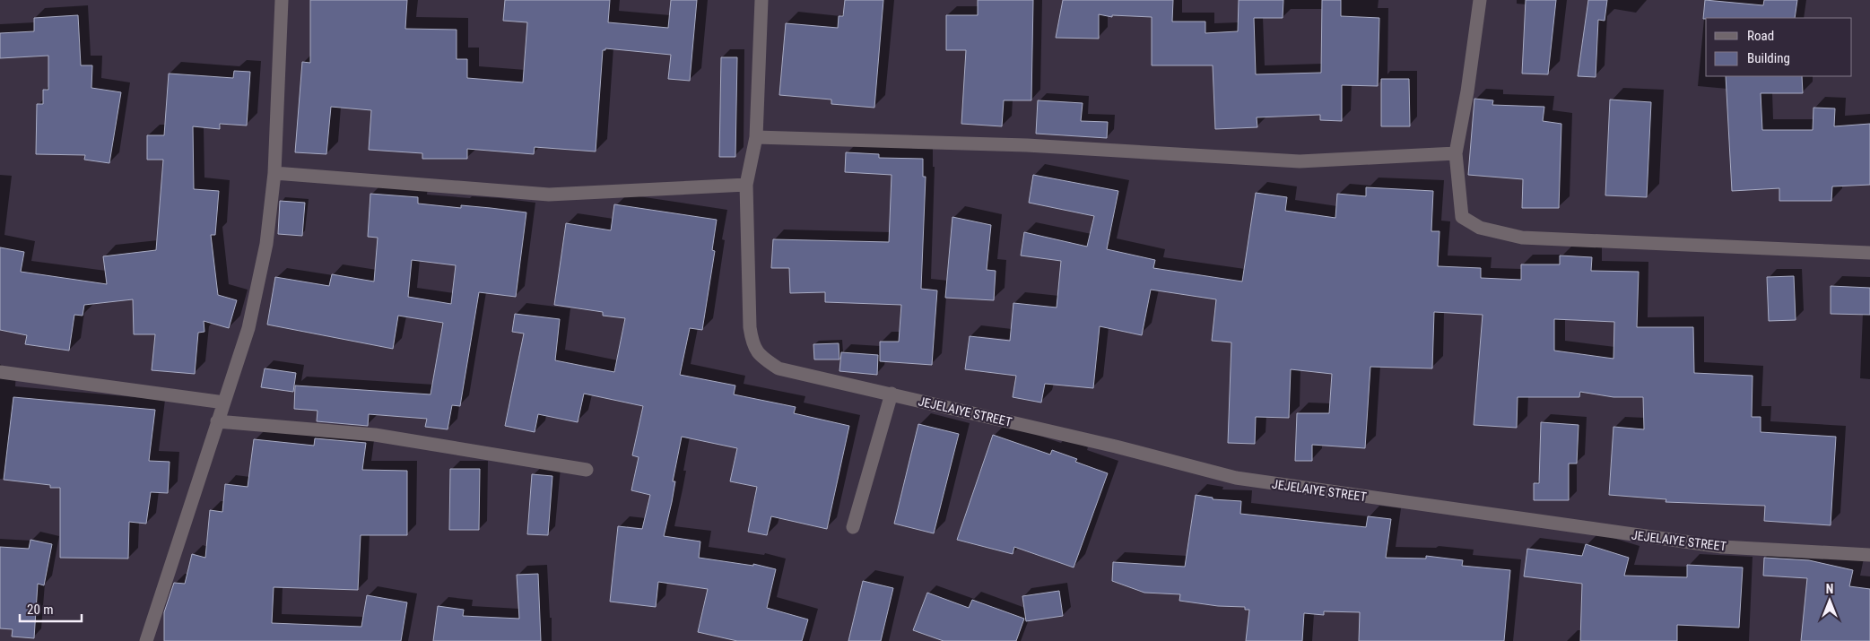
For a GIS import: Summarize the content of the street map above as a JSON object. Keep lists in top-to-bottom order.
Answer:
{
  "streets": {
    "street": ["JEJELAIYE STREET"]
  },
  "legend": ["Road", "Building"],
  "scale_bar": "20 m",
  "north": "top"
}
